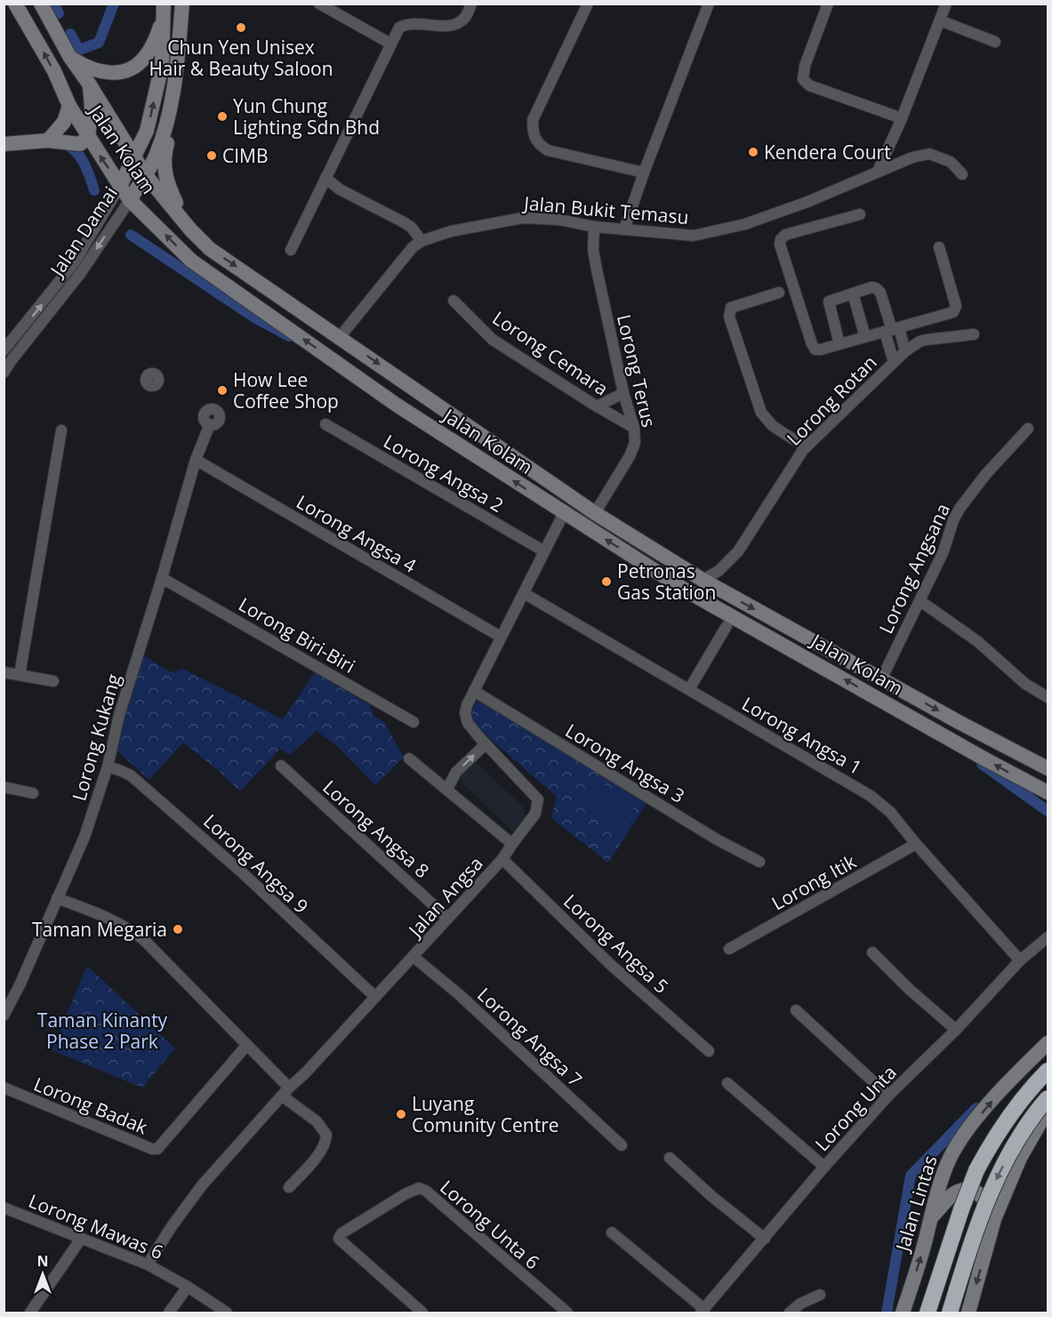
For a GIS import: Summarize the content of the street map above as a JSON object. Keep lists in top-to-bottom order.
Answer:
{
  "streets": {
    "main road": ["Jalan Kolam", "Jalan Damai", "Jalan Lintas"],
    "street": [
      "Jalan Bukit Temasu",
      "Lorong Cemara",
      "Lorong Terus",
      "Lorong Rotan",
      "Lorong Angsa 2",
      "Lorong Angsa 4",
      "Lorong Angsana",
      "Lorong Biri-Biri",
      "Lorong Angsa 1",
      "Lorong Kukang",
      "Lorong Angsa 3",
      "Lorong Angsa 8",
      "Lorong Angsa 9",
      "Lorong Itik",
      "Jalan Angsa",
      "Lorong Angsa 5",
      "Lorong Angsa 7",
      "Lorong Badak",
      "Lorong Unta",
      "Lorong Unta 6",
      "Lorong Mawas 6"
    ]
  },
  "crossings": [
    ["Jalan Kolam", "Jalan Bukit Temasu"],
    ["Jalan Kolam", "Jalan Damai"],
    ["Jalan Kolam", "Lorong Terus"],
    ["Jalan Kolam", "Lorong Rotan"],
    ["Jalan Kolam", "Lorong Angsana"],
    ["Jalan Kolam", "Jalan Angsa"],
    ["Jalan Bukit Temasu", "Lorong Terus"],
    ["Lorong Cemara", "Lorong Terus"],
    ["Lorong Angsa 2", "Jalan Angsa"],
    ["Lorong Angsa 4", "Lorong Kukang"],
    ["Lorong Angsa 4", "Jalan Angsa"],
    ["Lorong Biri-Biri", "Lorong Kukang"],
    ["Lorong Angsa 1", "Lorong Itik"],
    ["Lorong Angsa 1", "Jalan Angsa"],
    ["Lorong Angsa 1", "Lorong Unta"],
    ["Lorong Kukang", "Lorong Angsa 9"],
    ["Lorong Angsa 3", "Jalan Angsa"],
    ["Lorong Angsa 8", "Jalan Angsa"],
    ["Lorong Angsa 9", "Jalan Angsa"],
    ["Jalan Angsa", "Lorong Angsa 5"],
    ["Jalan Angsa", "Lorong Angsa 7"],
    ["Jalan Angsa", "Lorong Mawas 6"]
  ],
  "parks": ["Taman Kinanty Phase 2 Park"],
  "places": [
    "Chun Yen Unisex Hair & Beauty Saloon",
    "Yun Chung Lighting Sdn Bhd",
    "Kendera Court",
    "CIMB",
    "How Lee Coffee Shop",
    "Petronas Gas Station",
    "Taman Megaria",
    "Luyang Comunity Centre"
  ],
  "north": "top"
}
